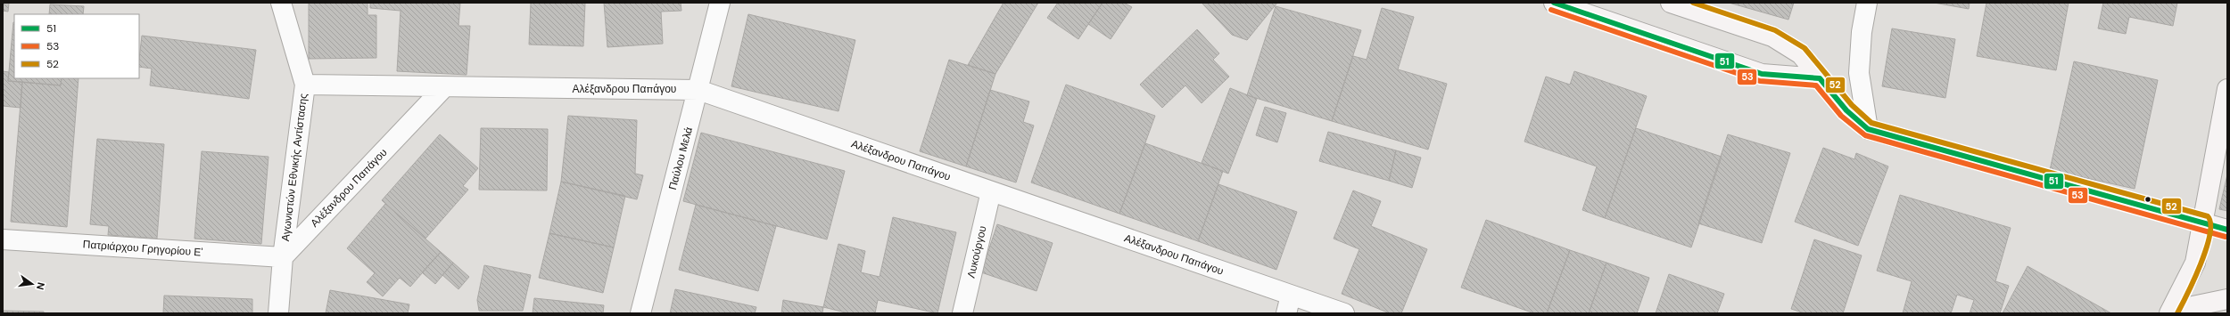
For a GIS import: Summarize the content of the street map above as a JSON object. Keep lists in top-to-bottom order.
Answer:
{
  "streets": {
    "street": [
      "Αλέξανδρου Παπάγου",
      "Παύλου Μελά",
      "Αγωνιστών Εθνικής Αντίστασης",
      "Πατριάρχου Γρηγορίου Ε'",
      "Λυκούργου"
    ]
  },
  "crossings": [
    ["Αλέξανδρου Παπάγου", "Παύλου Μελά"],
    ["Αλέξανδρου Παπάγου", "Αγωνιστών Εθνικής Αντίστασης"],
    ["Αλέξανδρου Παπάγου", "Πατριάρχου Γρηγορίου Ε'"],
    ["Αλέξανδρου Παπάγου", "Λυκούργου"],
    ["Αγωνιστών Εθνικής Αντίστασης", "Πατριάρχου Γρηγορίου Ε'"]
  ],
  "lines": ["transit line 51", "transit line 52", "transit line 53"],
  "legend": ["51", "53", "52"],
  "north": "right"
}
